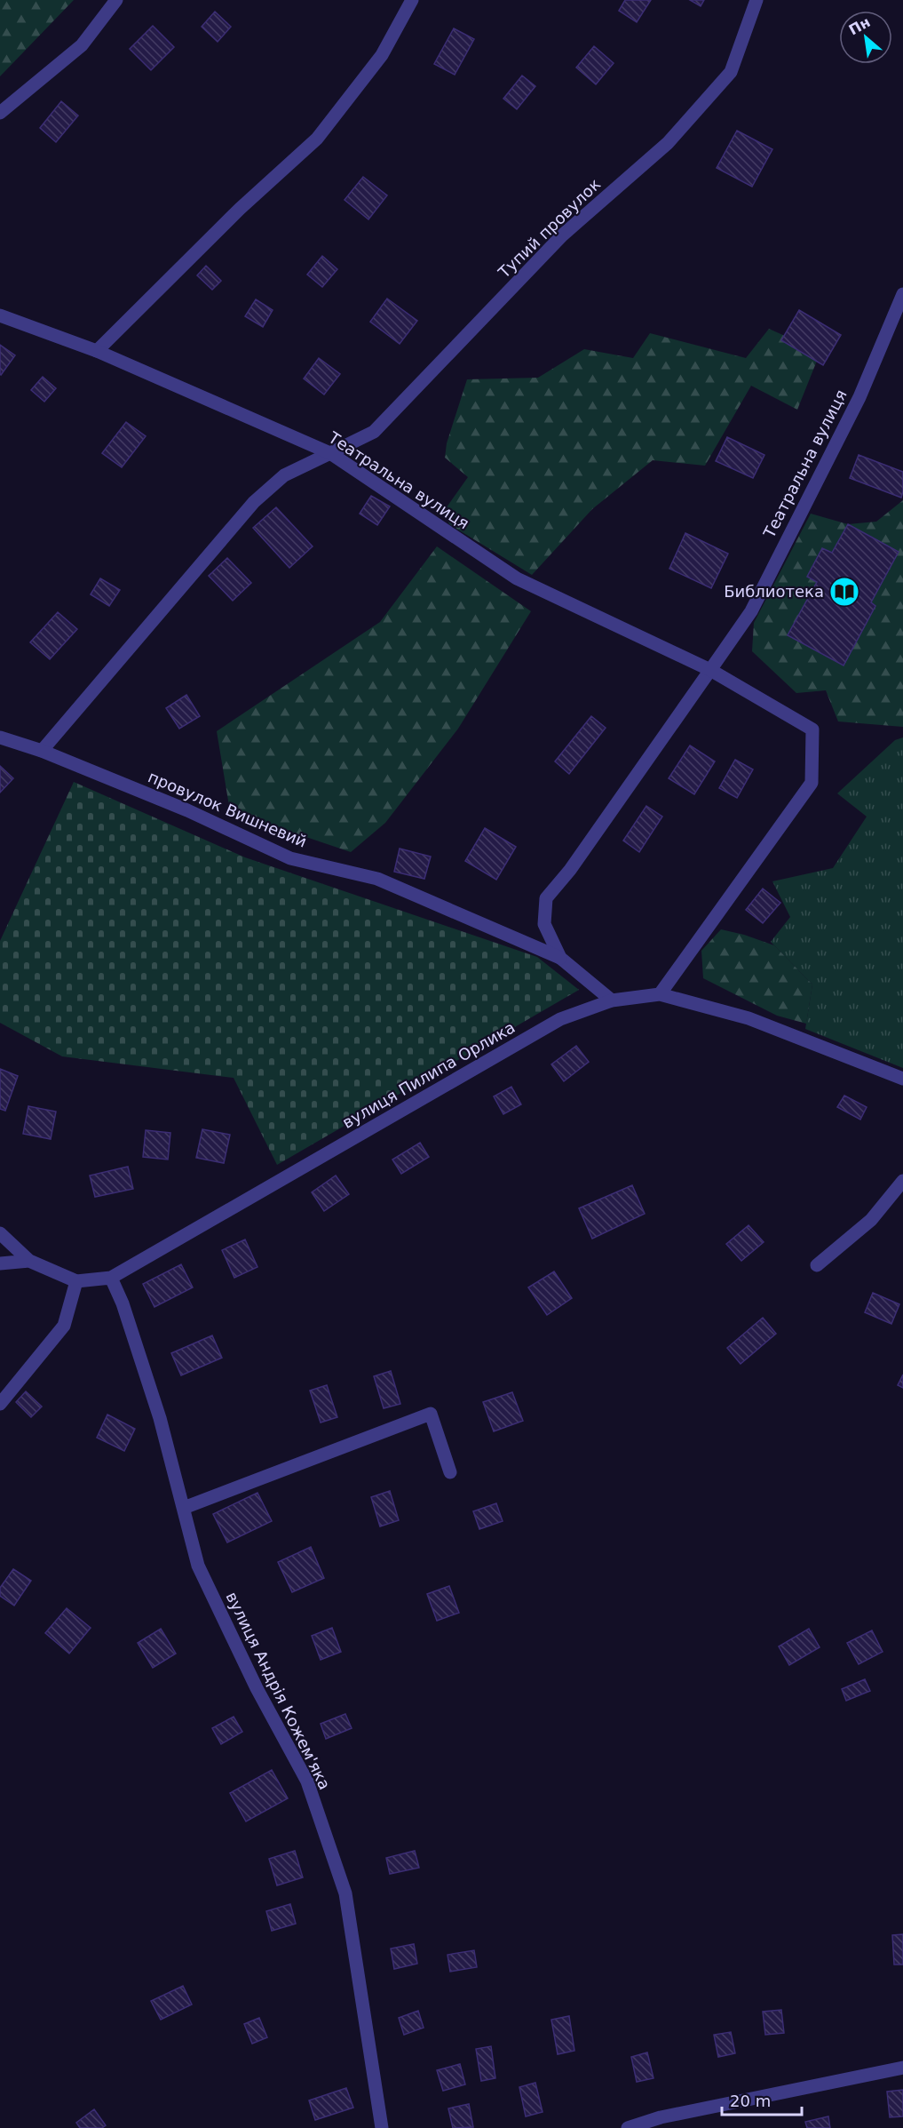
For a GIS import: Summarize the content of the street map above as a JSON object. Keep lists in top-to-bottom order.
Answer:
{
  "streets": {
    "street": [
      "Тупий провулок",
      "Театральна вулиця",
      "провулок Вишневий",
      "вулиця Пилипа Орлика",
      "вулиця Андрія Кожем'яка"
    ]
  },
  "crossings": [
    ["Тупий провулок", "Театральна вулиця"],
    ["Тупий провулок", "провулок Вишневий"],
    ["Театральна вулиця", "вулиця Пилипа Орлика"],
    ["вулиця Пилипа Орлика", "вулиця Андрія Кожем'яка"]
  ],
  "places": {
    "library": ["Библиотека"]
  },
  "scale_bar": "20 m",
  "north": "top left"
}
